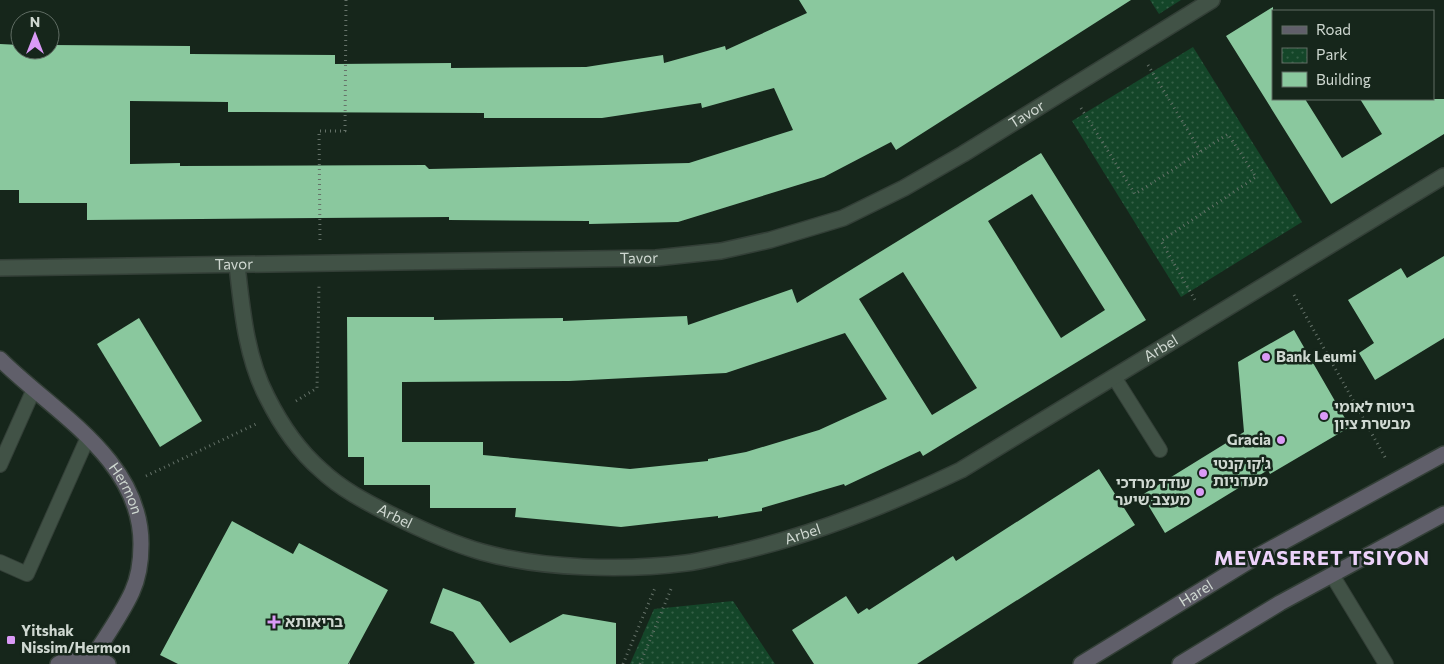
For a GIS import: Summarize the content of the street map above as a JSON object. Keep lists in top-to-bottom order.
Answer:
{
  "streets": {
    "main road": ["Hermon", "Harel"],
    "street": ["Tavor", "Arbel"]
  },
  "crossings": [
    ["Tavor", "Arbel"]
  ],
  "districts": ["MEVASERET TSIYON"],
  "places": {
    "other": [
      "Bank Leumi",
      "ביטוח לאומי מבשרת ציון",
      "Gracia",
      "ג'קו קנטי מעדניות",
      "עודד מרדכי מעצב שיער"
    ],
    "health": ["בריאותא"],
    "transit": ["Yitshak Nissim/Hermon"]
  },
  "legend": ["Road", "Park", "Building"],
  "north": "top"
}
